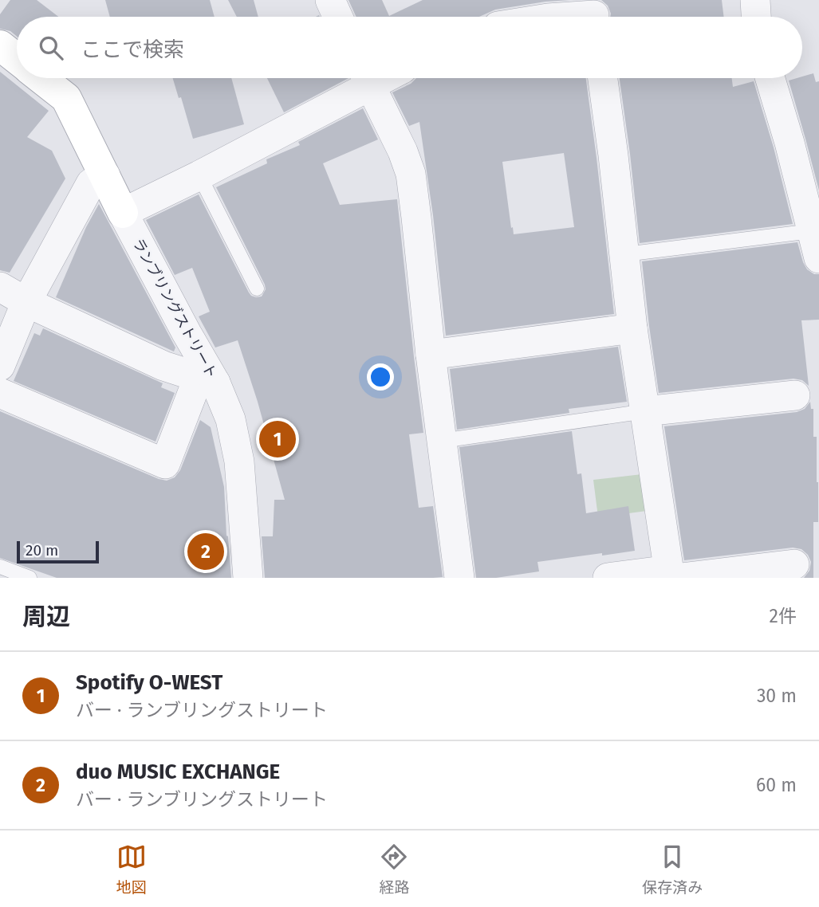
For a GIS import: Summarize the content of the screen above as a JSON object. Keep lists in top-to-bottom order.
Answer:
{
  "streets": {
    "street": ["ランブリングストリート"]
  },
  "scale_bar": "20 m",
  "page": {
    "search": "ここで検索",
    "pins": ["1", "2"],
    "scale": "20 m",
    "heading": ["周辺", "2件"],
    "list": [
      {
        "mark": "1",
        "name": "Spotify O-WEST",
        "note": "バー · ランブリングストリート",
        "value": "30 m"
      },
      {
        "mark": "2",
        "name": "duo MUSIC EXCHANGE",
        "note": "バー · ランブリングストリート",
        "value": "60 m"
      }
    ],
    "nav": ["地図", "経路", "保存済み"]
  }
}
